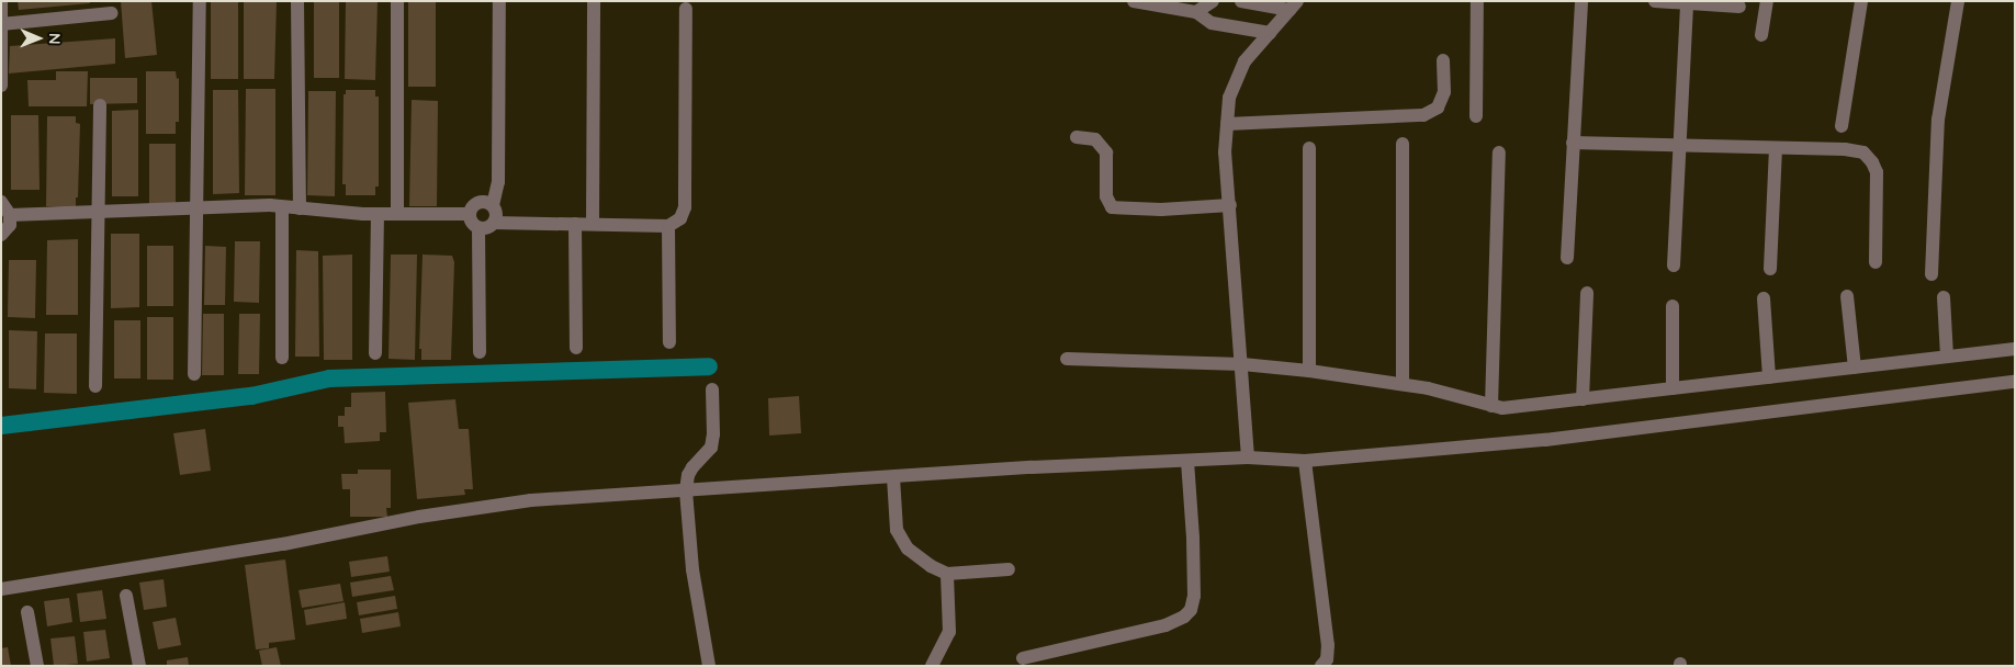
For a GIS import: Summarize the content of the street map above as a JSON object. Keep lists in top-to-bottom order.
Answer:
{
  "north": "right"
}
